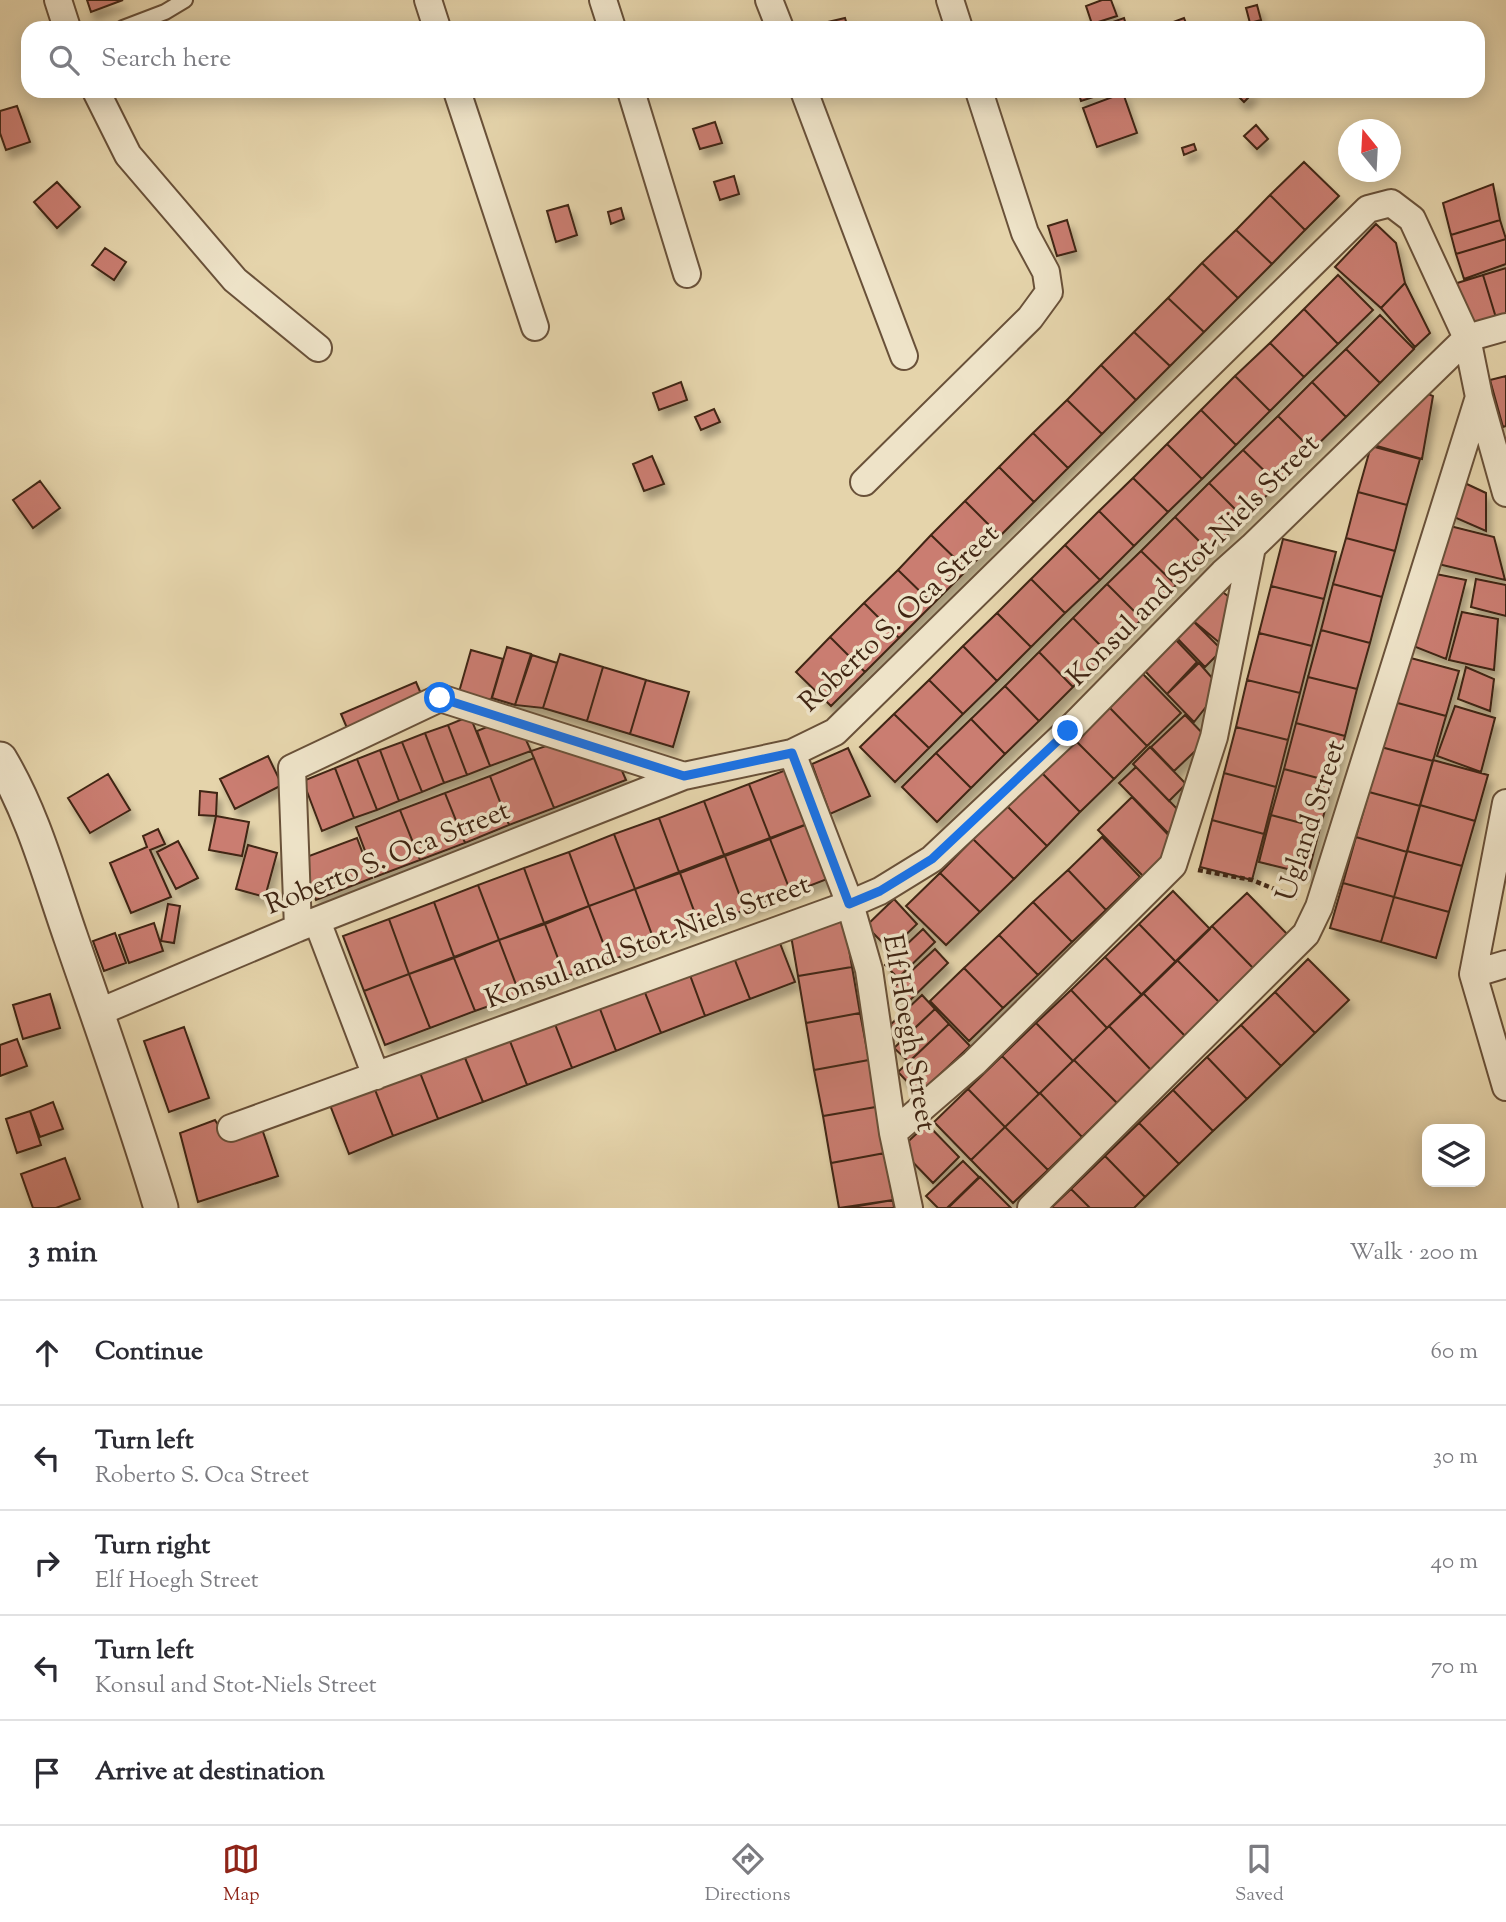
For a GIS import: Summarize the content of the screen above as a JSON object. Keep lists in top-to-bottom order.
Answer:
{
  "streets": {
    "street": [
      "Konsul and Stot-Niels Street",
      "Roberto S. Oca Street",
      "Ugland Street",
      "Elf Hoegh Street"
    ]
  },
  "crossings": [
    ["Konsul and Stot-Niels Street", "Roberto S. Oca Street"],
    ["Konsul and Stot-Niels Street", "Elf Hoegh Street"],
    ["Roberto S. Oca Street", "Elf Hoegh Street"]
  ],
  "north": "top",
  "page": {
    "search": "Search here",
    "heading": ["3 min", "Walk · 200 m"],
    "list": [
      ["Continue", "60 m"],
      ["Turn left", "Roberto S. Oca Street", "30 m"],
      ["Turn right", "Elf Hoegh Street", "40 m"],
      ["Turn left", "Konsul and Stot-Niels Street", "70 m"],
      "Arrive at destination"
    ],
    "nav": ["Map", "Directions", "Saved"]
  }
}
